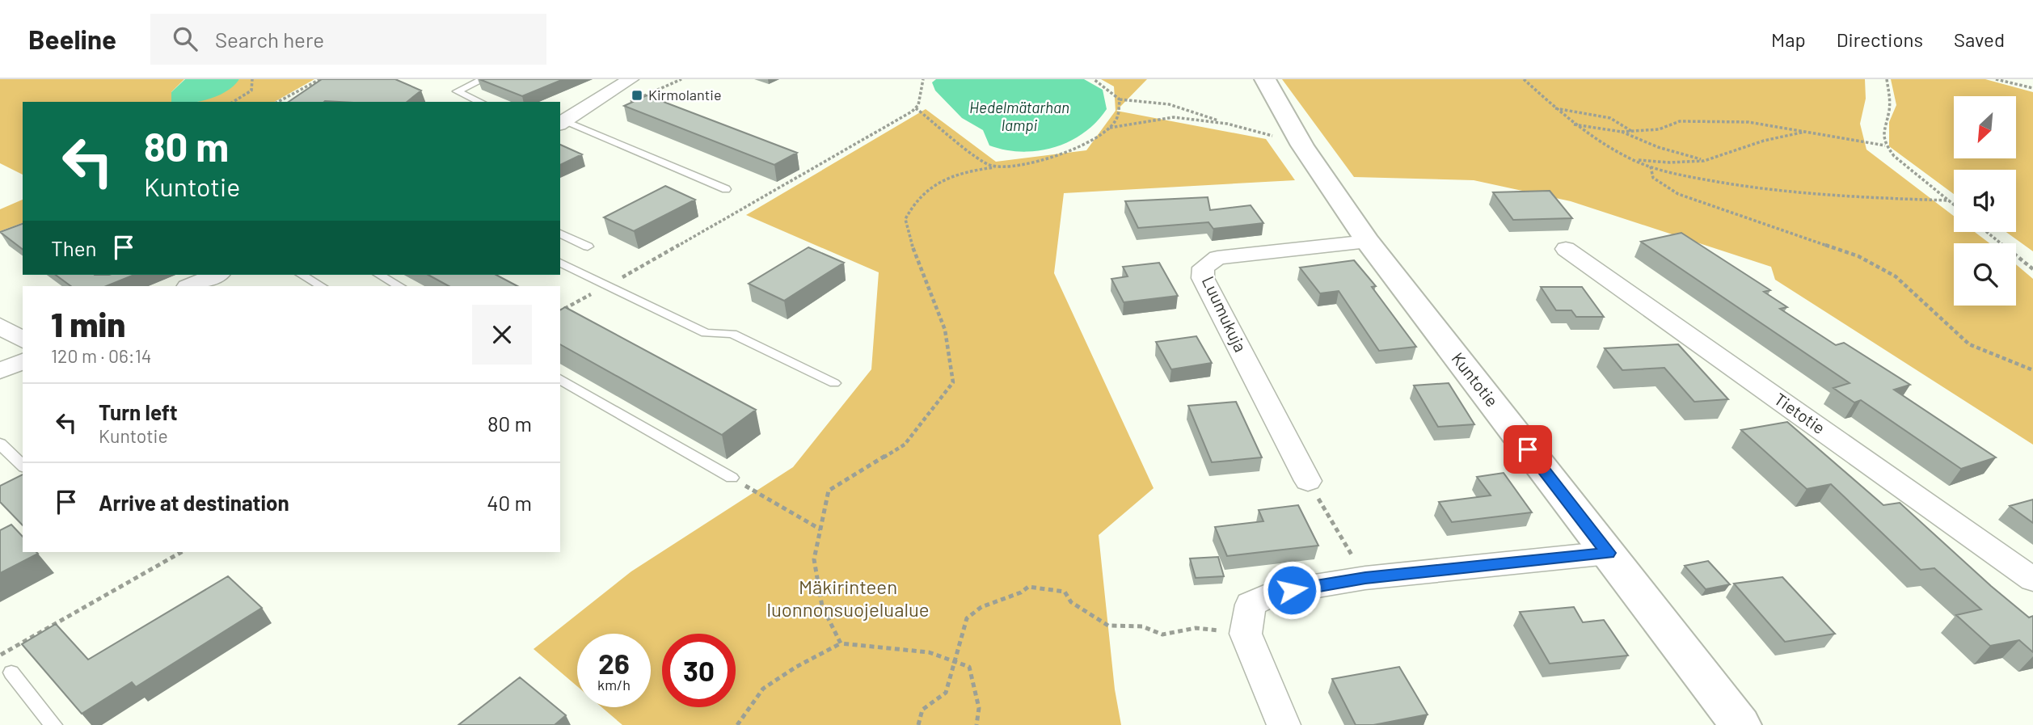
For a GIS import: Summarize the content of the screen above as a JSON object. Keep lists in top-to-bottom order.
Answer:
{
  "streets": {
    "street": ["Luumukuja", "Kuntotie", "Tietotie"]
  },
  "crossings": [
    ["Luumukuja", "Kuntotie"]
  ],
  "water": ["Hedelmätarhan lampi"],
  "parks": ["Mäkirinteen luonnonsuojelualue"],
  "places": {
    "transit": ["Kirmolantie"]
  },
  "north": "bottom left",
  "page": {
    "header": "Beeline",
    "search": "Search here",
    "nav": ["Map", "Directions", "Saved"],
    "turn": ["80 m", "Kuntotie"],
    "then": "Then",
    "heading": ["1 min", "120 m · 06:14"],
    "list": [
      {
        "name": "Turn left",
        "note": "Kuntotie",
        "value": "80 m"
      },
      {
        "name": "Arrive at destination",
        "value": "40 m"
      }
    ],
    "speed": "26 km/h",
    "limit": "30"
  }
}
